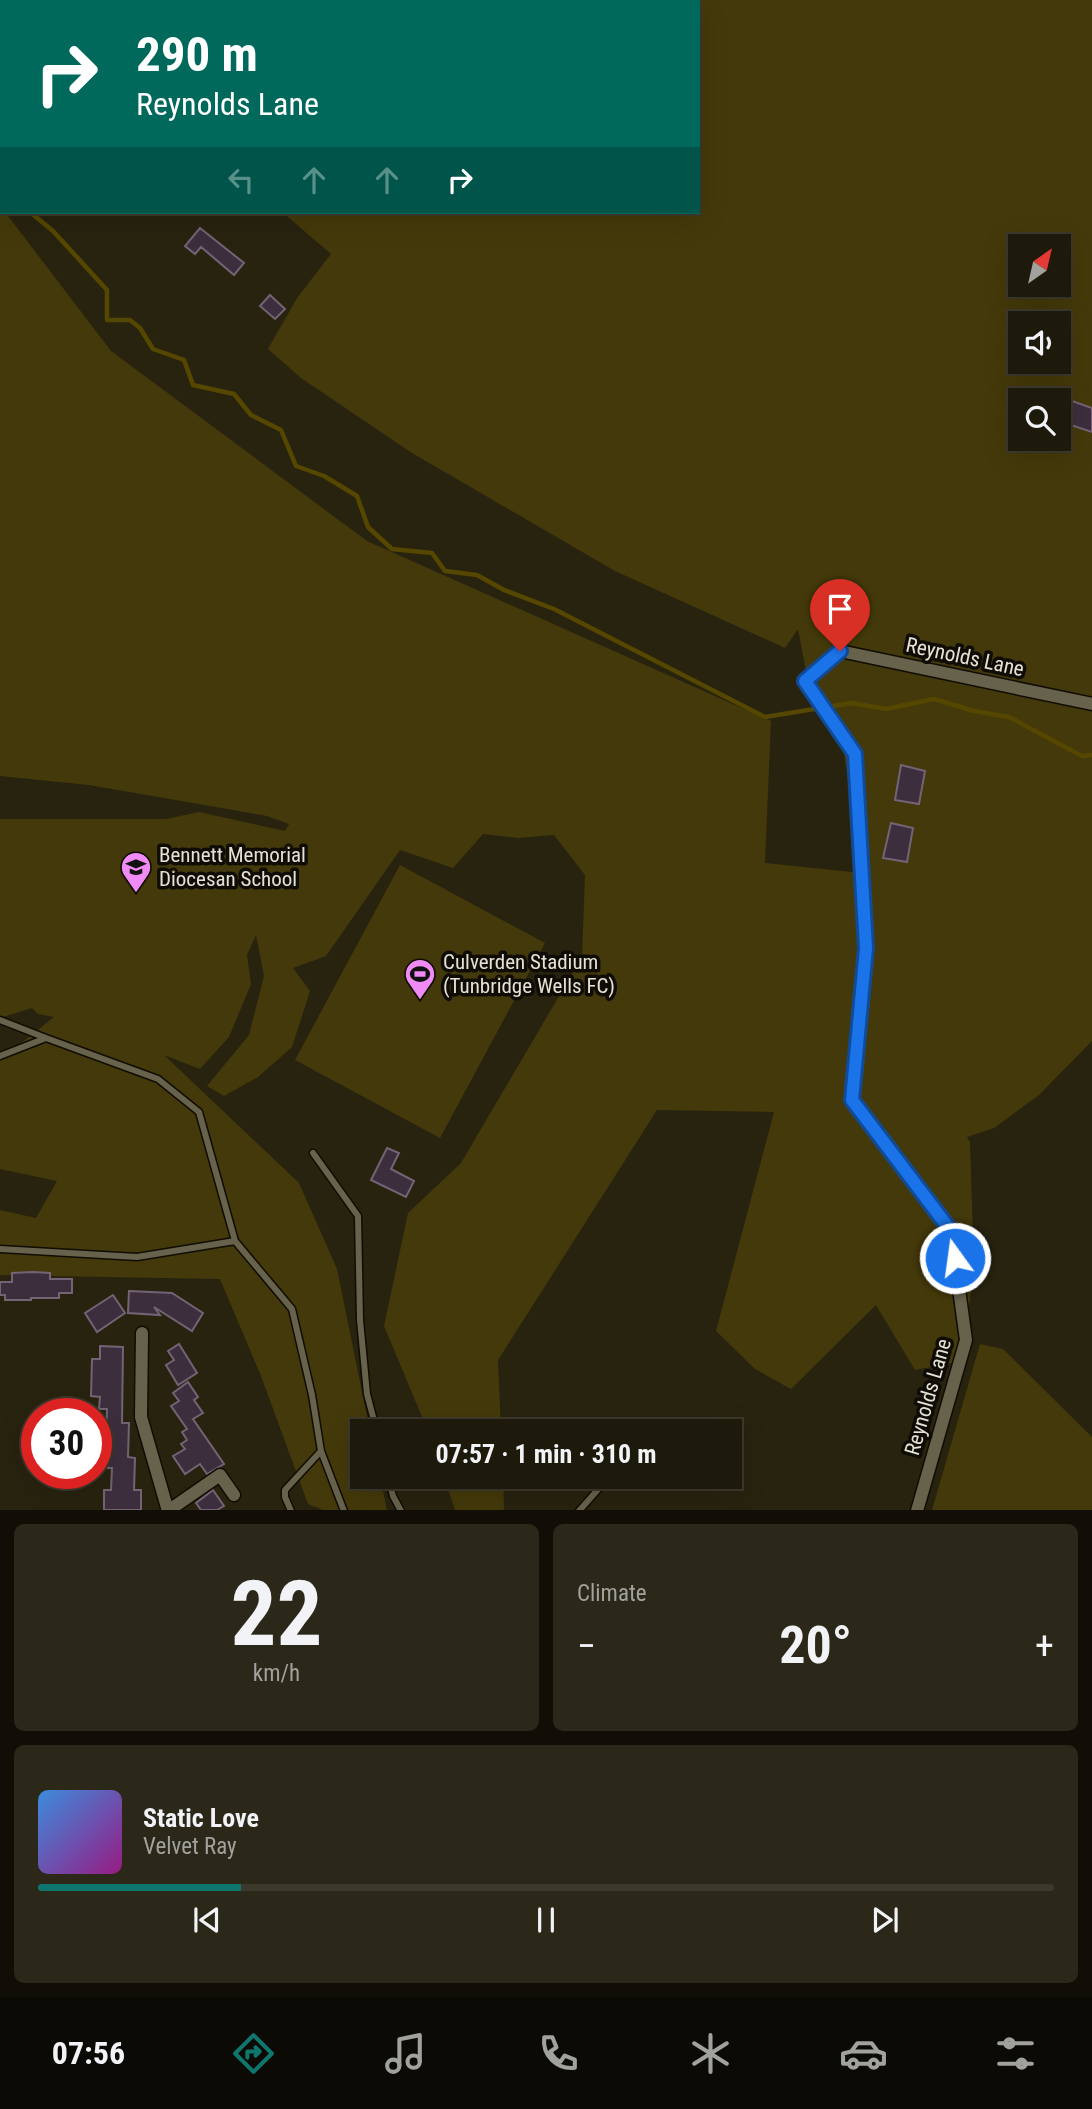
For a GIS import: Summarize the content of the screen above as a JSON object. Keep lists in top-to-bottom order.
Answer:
{
  "streets": {
    "street": ["Reynolds Lane"]
  },
  "places": {
    "school or university": ["Bennett Memorial Diocesan School"],
    "sports": ["Culverden Stadium (Tunbridge Wells FC)"]
  },
  "north": "top right",
  "page": {
    "turn": ["290 m", "Reynolds Lane"],
    "limit": "30",
    "trip": "07:57 · 1 min · 310 m",
    "tile": [
      ["22", "km/h"],
      "Climate"
    ],
    "heat": ["−", "20°", "+"],
    "song": ["Static Love", "Velvet Ray"],
    "tabs": "07:56"
  }
}
